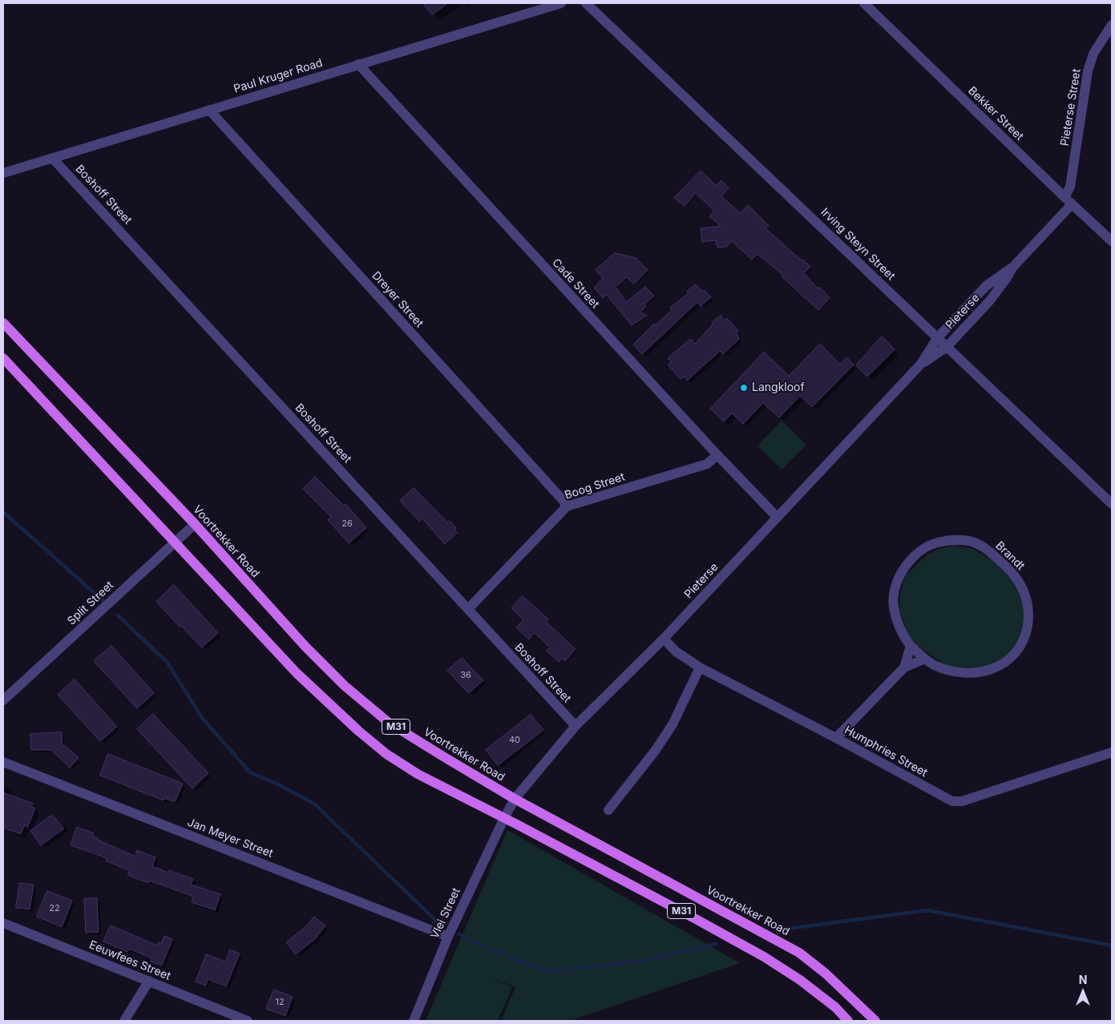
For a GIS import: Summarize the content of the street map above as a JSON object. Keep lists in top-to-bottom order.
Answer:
{
  "streets": {
    "main road": ["Voortrekker Road", "M31"],
    "street": [
      "Paul Kruger Road",
      "Pieterse Street",
      "Bekker Street",
      "Boshoff Street",
      "Irving Steyn Street",
      "Cade Street",
      "Dreyer Street",
      "Pieterse",
      "Boog Street",
      "Brandt",
      "Split Street",
      "Humphries Street",
      "Jan Meyer Street",
      "Vlei Street",
      "Eeuwfees Street"
    ]
  },
  "crossings": [
    ["Paul Kruger Road", "Boshoff Street"],
    ["Paul Kruger Road", "Cade Street"],
    ["Paul Kruger Road", "Dreyer Street"],
    ["Pieterse Street", "Bekker Street"],
    ["Pieterse Street", "Pieterse"],
    ["Bekker Street", "Pieterse"],
    ["Boshoff Street", "Pieterse"],
    ["Boshoff Street", "Boog Street"],
    ["Irving Steyn Street", "Pieterse"],
    ["Cade Street", "Pieterse"],
    ["Cade Street", "Boog Street"],
    ["Dreyer Street", "Boog Street"],
    ["Pieterse", "Voortrekker Road"],
    ["Pieterse", "M31"],
    ["Pieterse", "Humphries Street"],
    ["Pieterse", "Vlei Street"],
    ["Voortrekker Road", "Split Street"],
    ["Split Street", "M31"],
    ["M31", "Vlei Street"],
    ["Jan Meyer Street", "Vlei Street"]
  ],
  "places": ["Langkloof"],
  "house_numbers": [
    "26",
    "36",
    "40",
    "22",
    "12"
  ],
  "north": "top"
}
